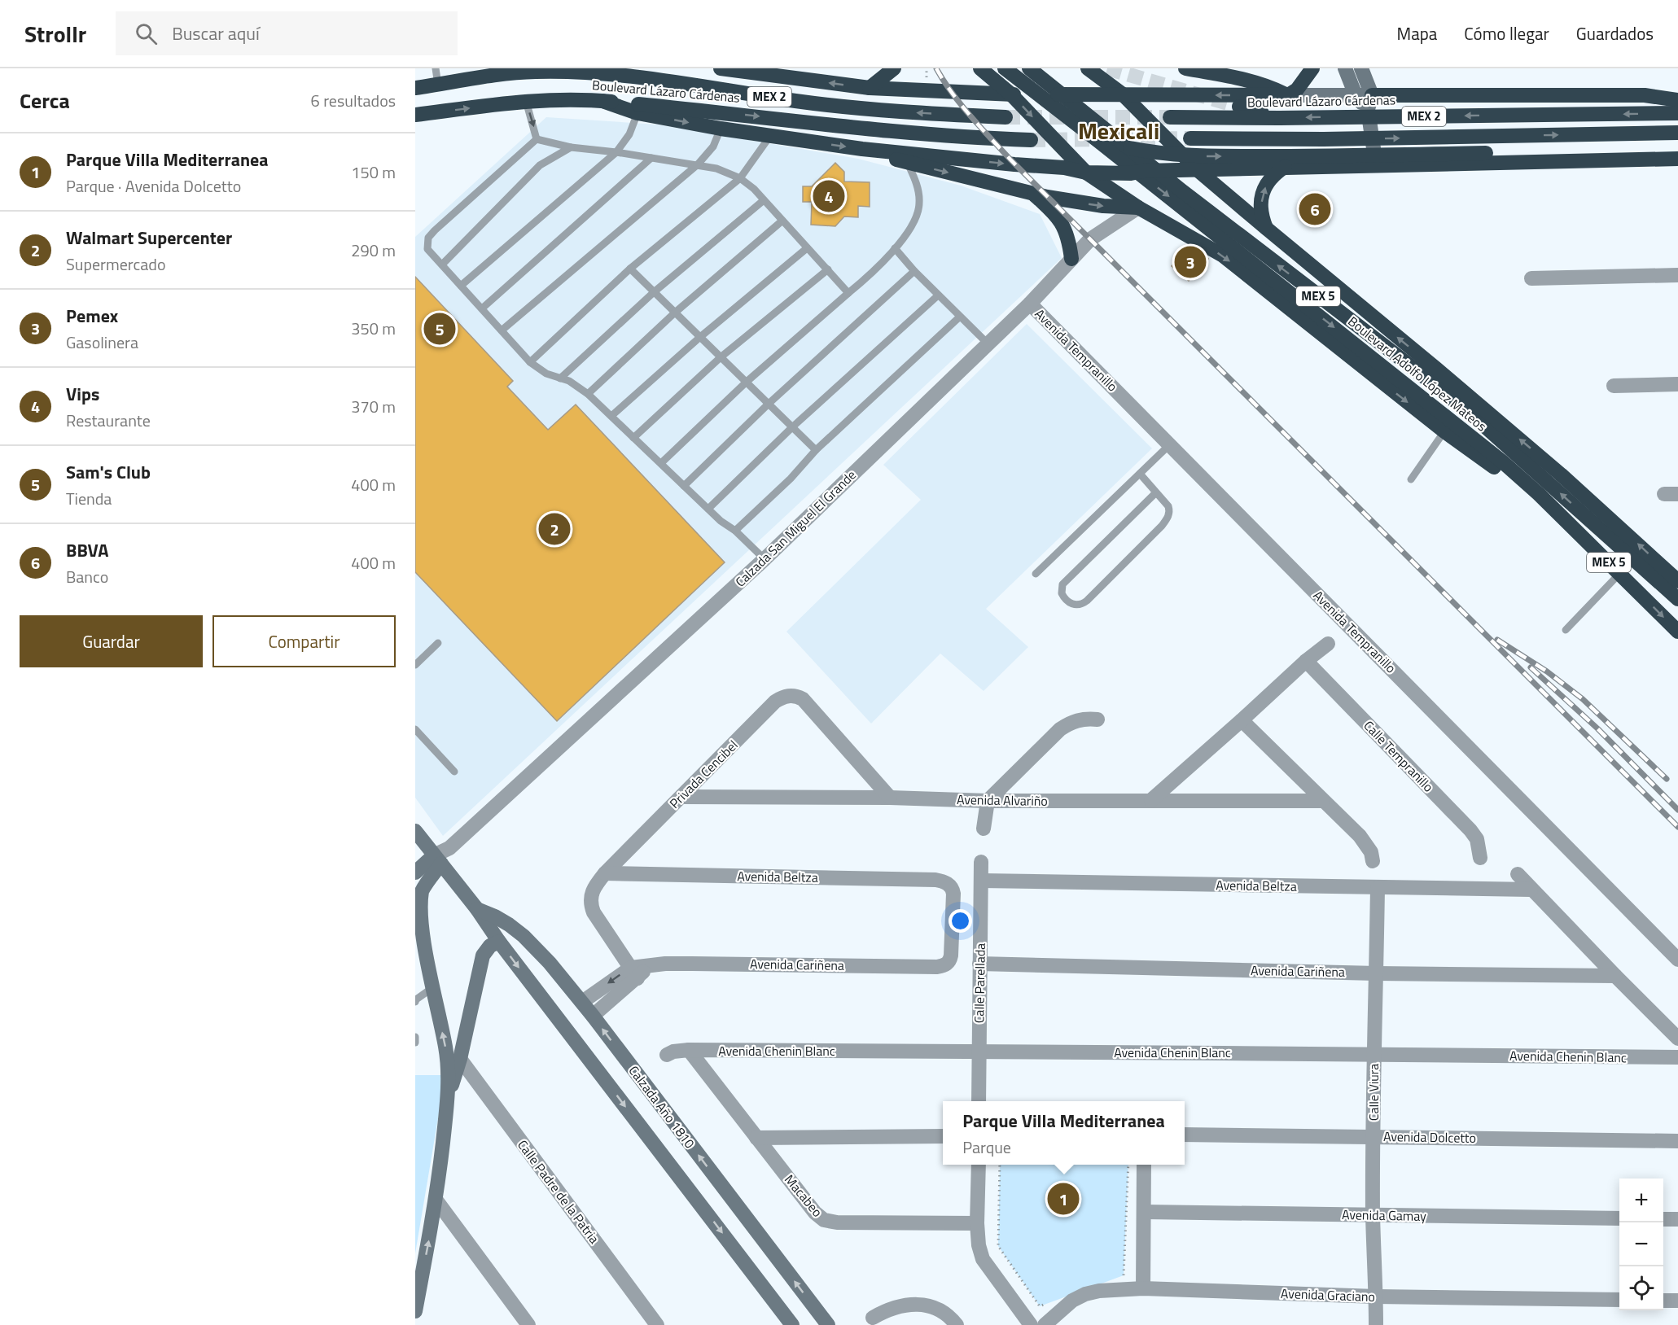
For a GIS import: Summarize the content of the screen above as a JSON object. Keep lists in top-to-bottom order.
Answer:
{
  "streets": {
    "highway": [
      "Boulevard Lázaro Cárdenas",
      "MEX 2",
      "MEX 5",
      "Boulevard Adolfo López Mateos"
    ],
    "street": [
      "Avenida Tempranillo",
      "Calzada San Miguel El Grande",
      "Calle Tempranillo",
      "Privada Cencibel",
      "Avenida Alvariño",
      "Avenida Beltza",
      "Avenida Cariñena",
      "Calle Parellada",
      "Avenida Chenin Blanc",
      "Calle Viura",
      "Calzada Año 1810",
      "Avenida Dolcetto",
      "Calle Padre de la Patria",
      "Macabeo",
      "Avenida Gamay",
      "Avenida Graciano"
    ]
  },
  "crossings": [
    ["Avenida Tempranillo", "Calzada San Miguel El Grande"],
    ["Calzada San Miguel El Grande", "Calzada Año 1810"],
    ["Privada Cencibel", "Avenida Alvariño"],
    ["Privada Cencibel", "Avenida Beltza"],
    ["Privada Cencibel", "Avenida Cariñena"],
    ["Avenida Beltza", "Avenida Cariñena"],
    ["Avenida Beltza", "Calle Parellada"],
    ["Avenida Beltza", "Calle Viura"],
    ["Avenida Cariñena", "Calle Parellada"],
    ["Avenida Cariñena", "Calle Viura"],
    ["Avenida Cariñena", "Calzada Año 1810"],
    ["Calle Parellada", "Avenida Chenin Blanc"],
    ["Avenida Chenin Blanc", "Calle Viura"],
    ["Avenida Chenin Blanc", "Macabeo"],
    ["Calle Viura", "Avenida Dolcetto"],
    ["Calle Viura", "Avenida Gamay"],
    ["Calle Viura", "Avenida Graciano"]
  ],
  "districts": ["Mexicali"],
  "page": {
    "header": "Strollr",
    "search": "Buscar aquí",
    "nav": ["Mapa", "Cómo llegar", "Guardados"],
    "heading": ["Cerca", "6 resultados"],
    "list": [
      {
        "mark": "1",
        "name": "Parque Villa Mediterranea",
        "note": "Parque · Avenida Dolcetto",
        "value": "150 m"
      },
      {
        "mark": "2",
        "name": "Walmart Supercenter",
        "note": "Supermercado",
        "value": "290 m"
      },
      {
        "mark": "3",
        "name": "Pemex",
        "note": "Gasolinera",
        "value": "350 m"
      },
      {
        "mark": "4",
        "name": "Vips",
        "note": "Restaurante",
        "value": "370 m"
      },
      {
        "mark": "5",
        "name": "Sam's Club",
        "note": "Tienda",
        "value": "400 m"
      },
      {
        "mark": "6",
        "name": "BBVA",
        "note": "Banco",
        "value": "400 m"
      }
    ],
    "pins": [
      "4",
      "6",
      "3",
      "5",
      "2",
      "1"
    ],
    "buttons": ["Guardar", "Compartir"],
    "popup": ["Parque Villa Mediterranea", "Parque"],
    "map_buttons": ["+", "−"]
  }
}
